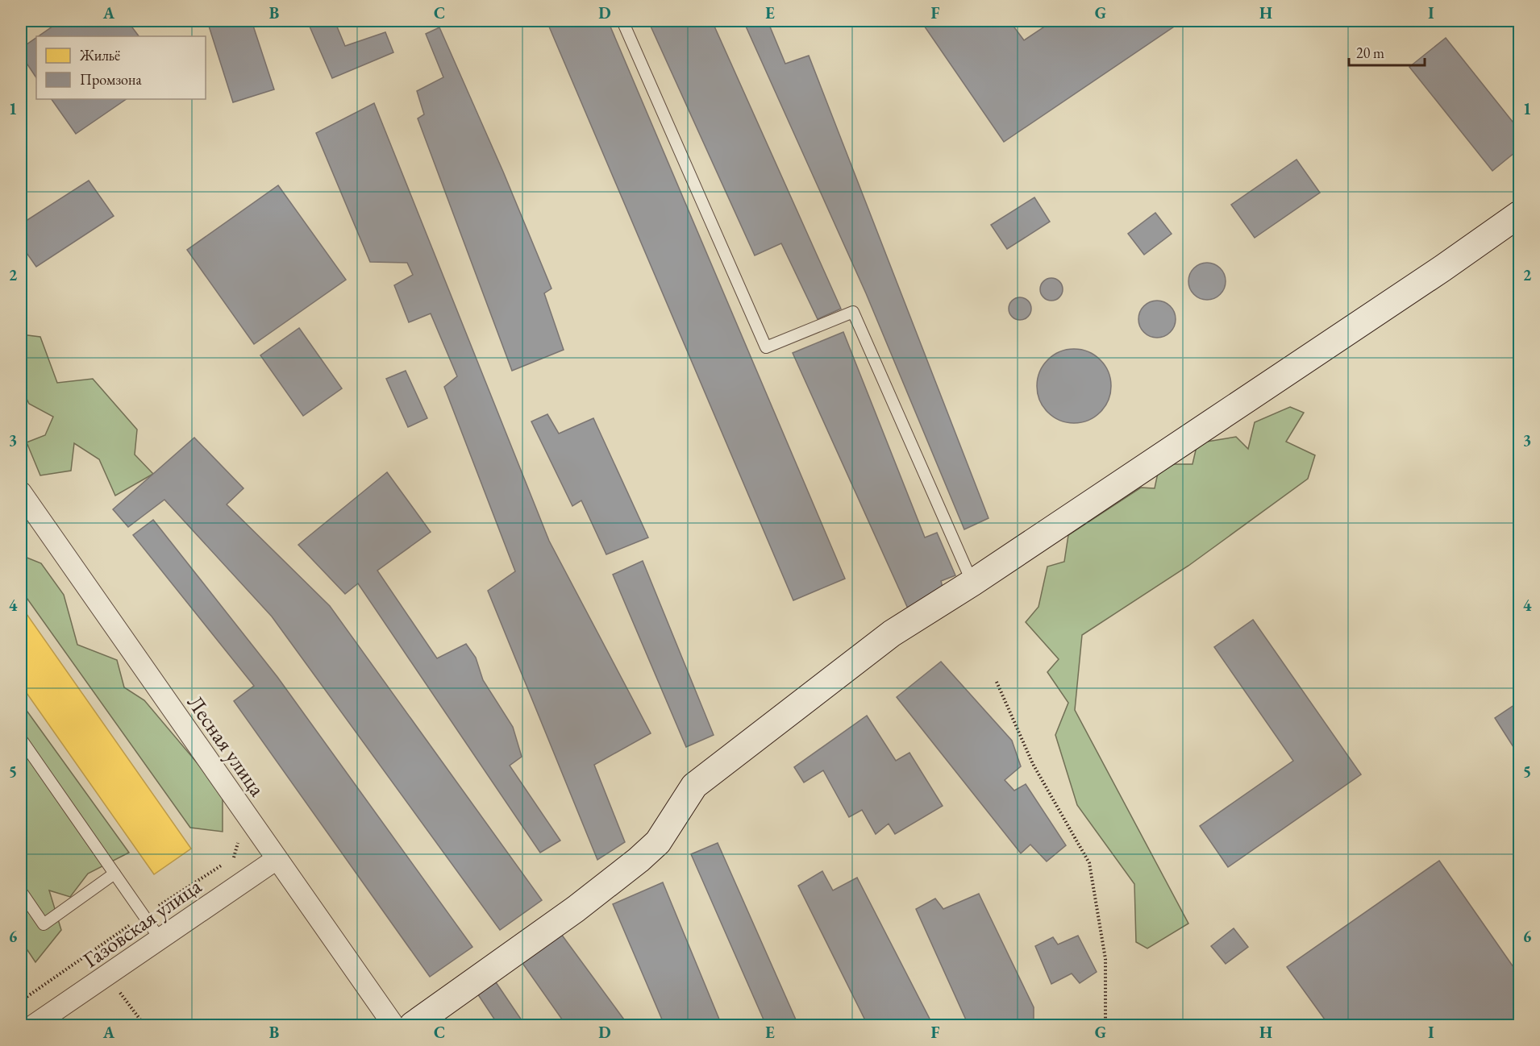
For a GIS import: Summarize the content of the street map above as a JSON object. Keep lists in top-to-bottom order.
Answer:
{
  "streets": {
    "street": ["Лесная улица", "Газовская улица"]
  },
  "crossings": [
    ["Лесная улица", "Газовская улица"]
  ],
  "legend": ["Жильё", "Промзона"],
  "scale_bar": "20 m",
  "grid": {
    "columns": [
      "A",
      "B",
      "C",
      "D",
      "E",
      "F",
      "G",
      "H",
      "I"
    ],
    "rows": [
      "1",
      "2",
      "3",
      "4",
      "5",
      "6"
    ]
  }
}
